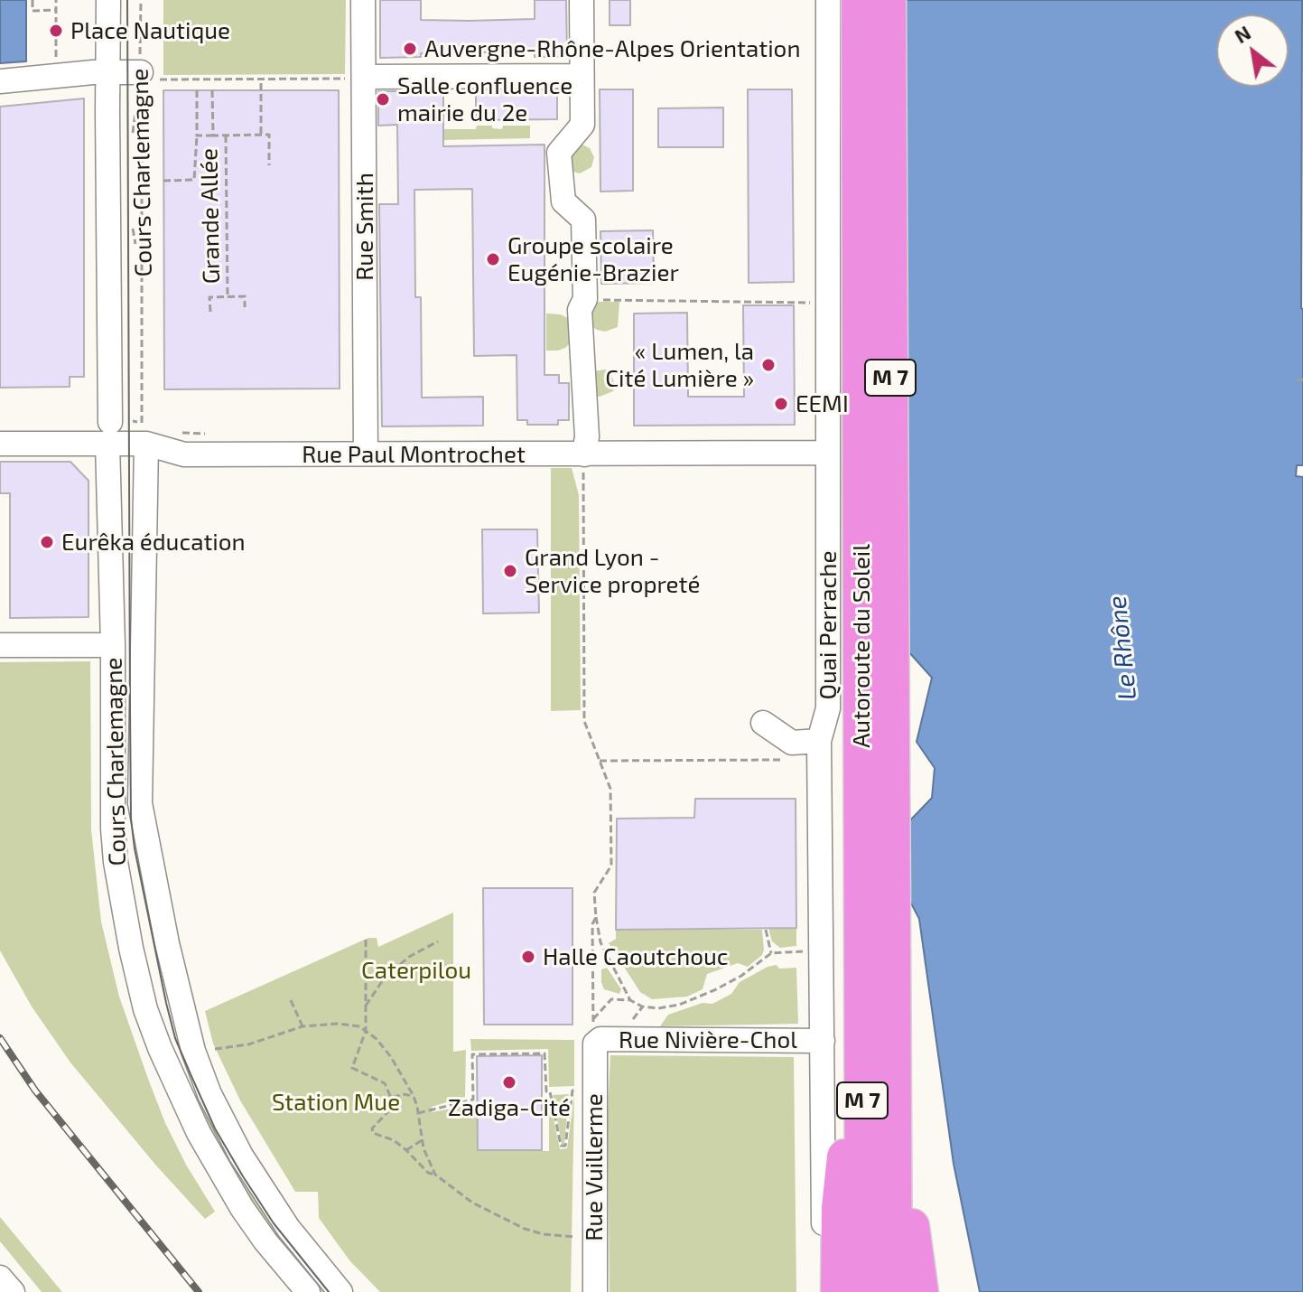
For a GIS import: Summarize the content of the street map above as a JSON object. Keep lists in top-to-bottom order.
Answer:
{
  "streets": {
    "highway": ["M 7", "Autoroute du Soleil"],
    "street": [
      "Cours Charlemagne",
      "Rue Smith",
      "Rue Paul Montrochet",
      "Quai Perrache",
      "Rue Nivière-Chol",
      "Rue Vuillerme"
    ],
    "path": ["Grande Allée"]
  },
  "crossings": [
    ["Cours Charlemagne", "Rue Paul Montrochet"],
    ["Rue Smith", "Rue Paul Montrochet"],
    ["Rue Paul Montrochet", "Quai Perrache"],
    ["Quai Perrache", "Rue Nivière-Chol"],
    ["Rue Nivière-Chol", "Rue Vuillerme"]
  ],
  "water": ["Le Rhône"],
  "parks": ["Caterpilou", "Station Mue"],
  "places": [
    "Place Nautique",
    "Auvergne-Rhône-Alpes Orientation",
    "Salle confluence mairie du 2e",
    "Groupe scolaire Eugénie-Brazier",
    "« Lumen, la Cité Lumière »",
    "EEMI",
    "Eurêka éducation",
    "Grand Lyon - Service propreté",
    "Halle Caoutchouc",
    "Zadiga-Cité"
  ],
  "north": "top left"
}
